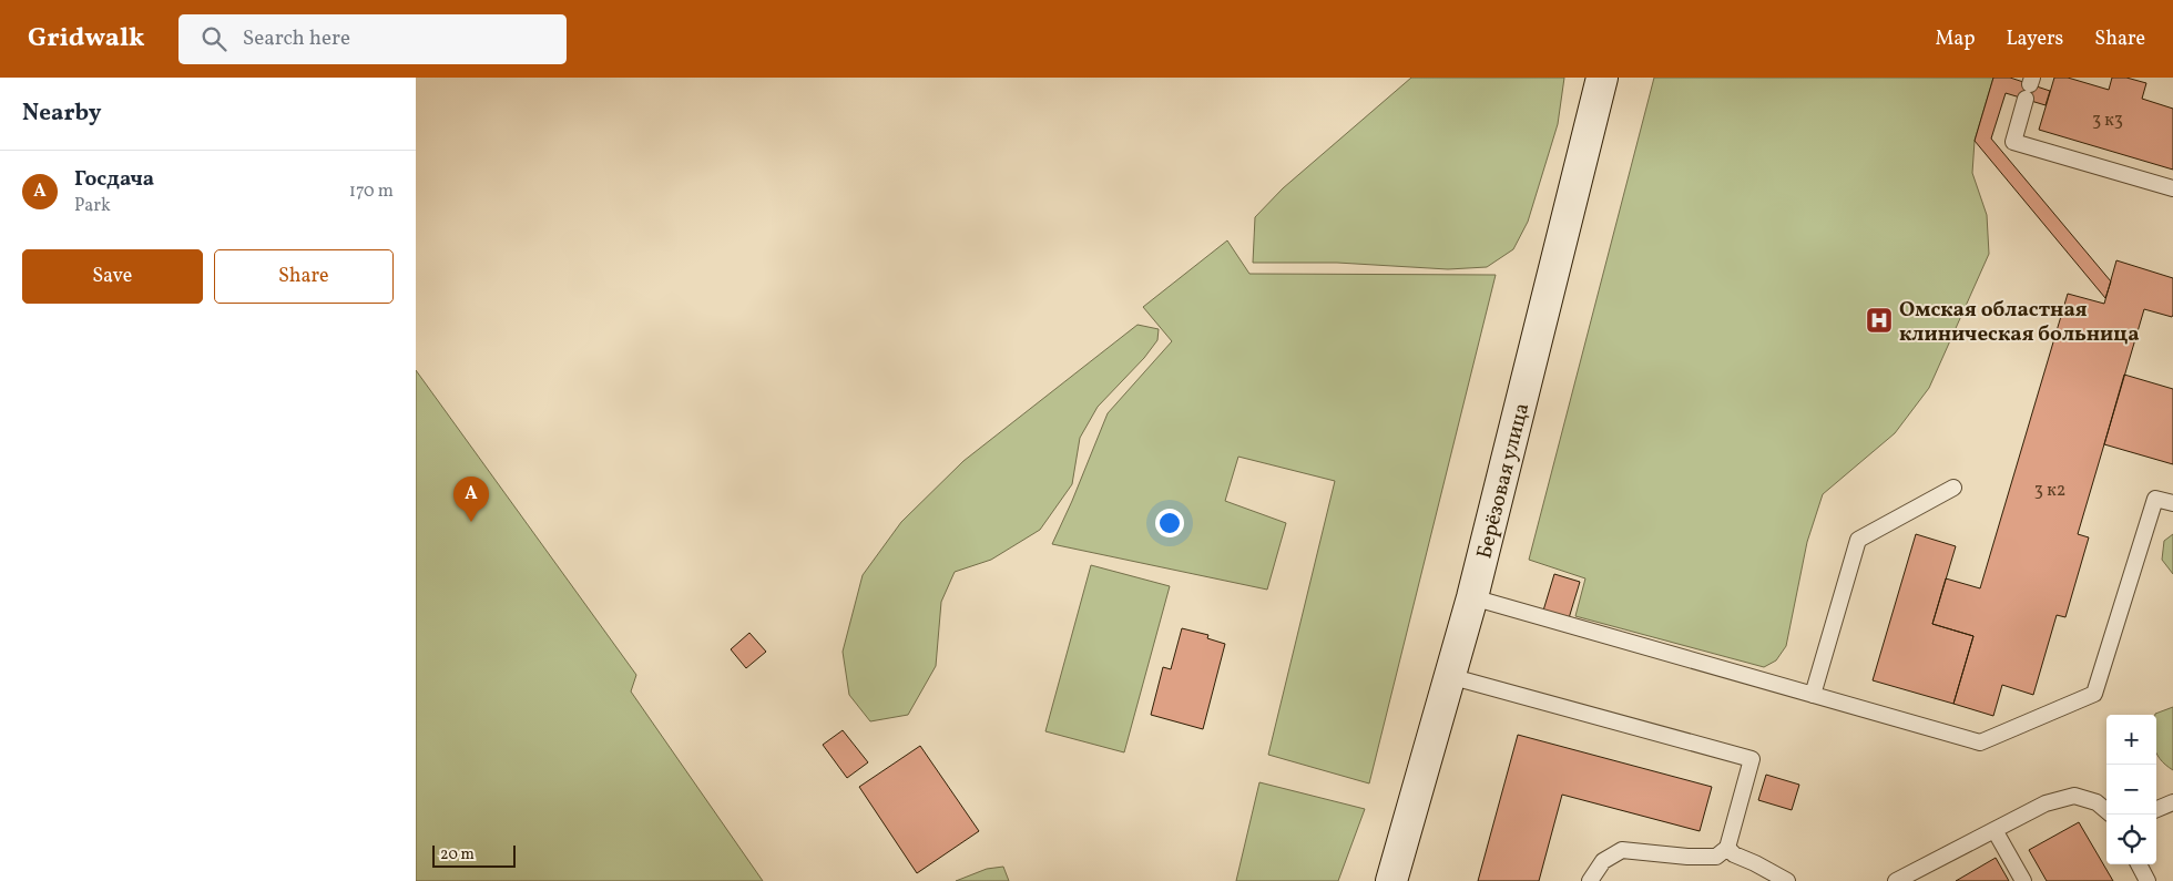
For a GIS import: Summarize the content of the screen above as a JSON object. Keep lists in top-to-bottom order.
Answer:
{
  "streets": {
    "main road": ["Берёзовая улица"]
  },
  "places": {
    "hospital": ["Омская областная клиническая больница"]
  },
  "house_numbers": ["3 к3", "3 к2"],
  "scale_bar": "20 m",
  "page": {
    "header": "Gridwalk",
    "search": "Search here",
    "nav": ["Map", "Layers", "Share"],
    "heading": "Nearby",
    "list": [
      {
        "mark": "A",
        "name": "Госдача",
        "note": "Park",
        "value": "170 m"
      }
    ],
    "buttons": ["Save", "Share"],
    "pins": "A",
    "map_buttons": ["+", "−"],
    "scale": "20 m"
  }
}
